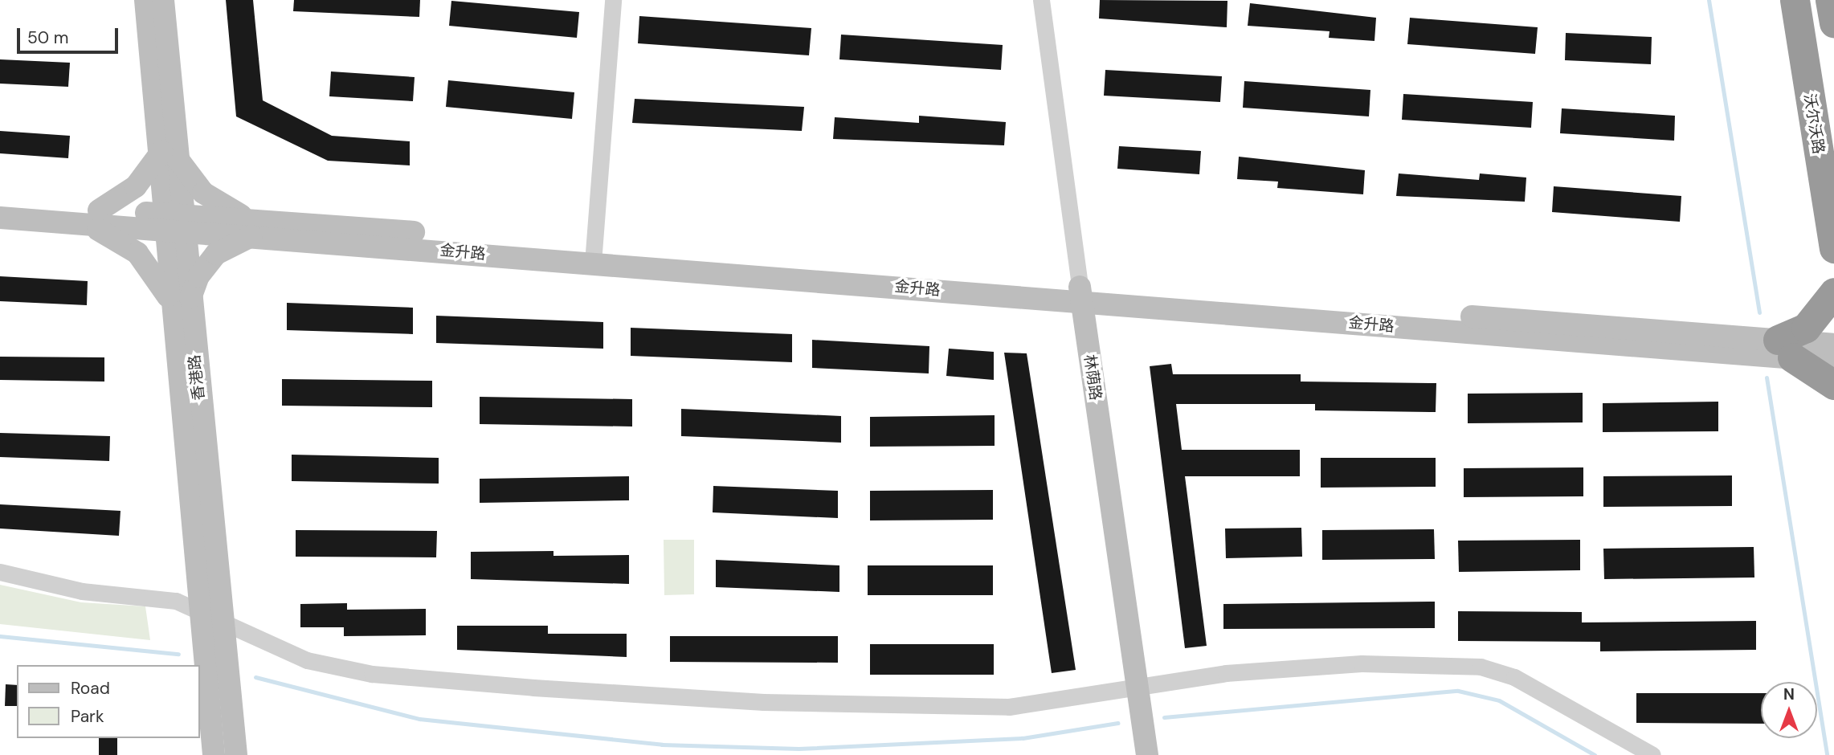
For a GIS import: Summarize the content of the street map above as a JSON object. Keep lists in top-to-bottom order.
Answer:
{
  "streets": {
    "highway": ["沃尔沃路"],
    "main road": ["金升路", "香港路", "林荫路"]
  },
  "crossings": [
    ["金升路", "香港路"],
    ["金升路", "林荫路"]
  ],
  "legend": ["Road", "Park"],
  "scale_bar": "50 m",
  "north": "top"
}
